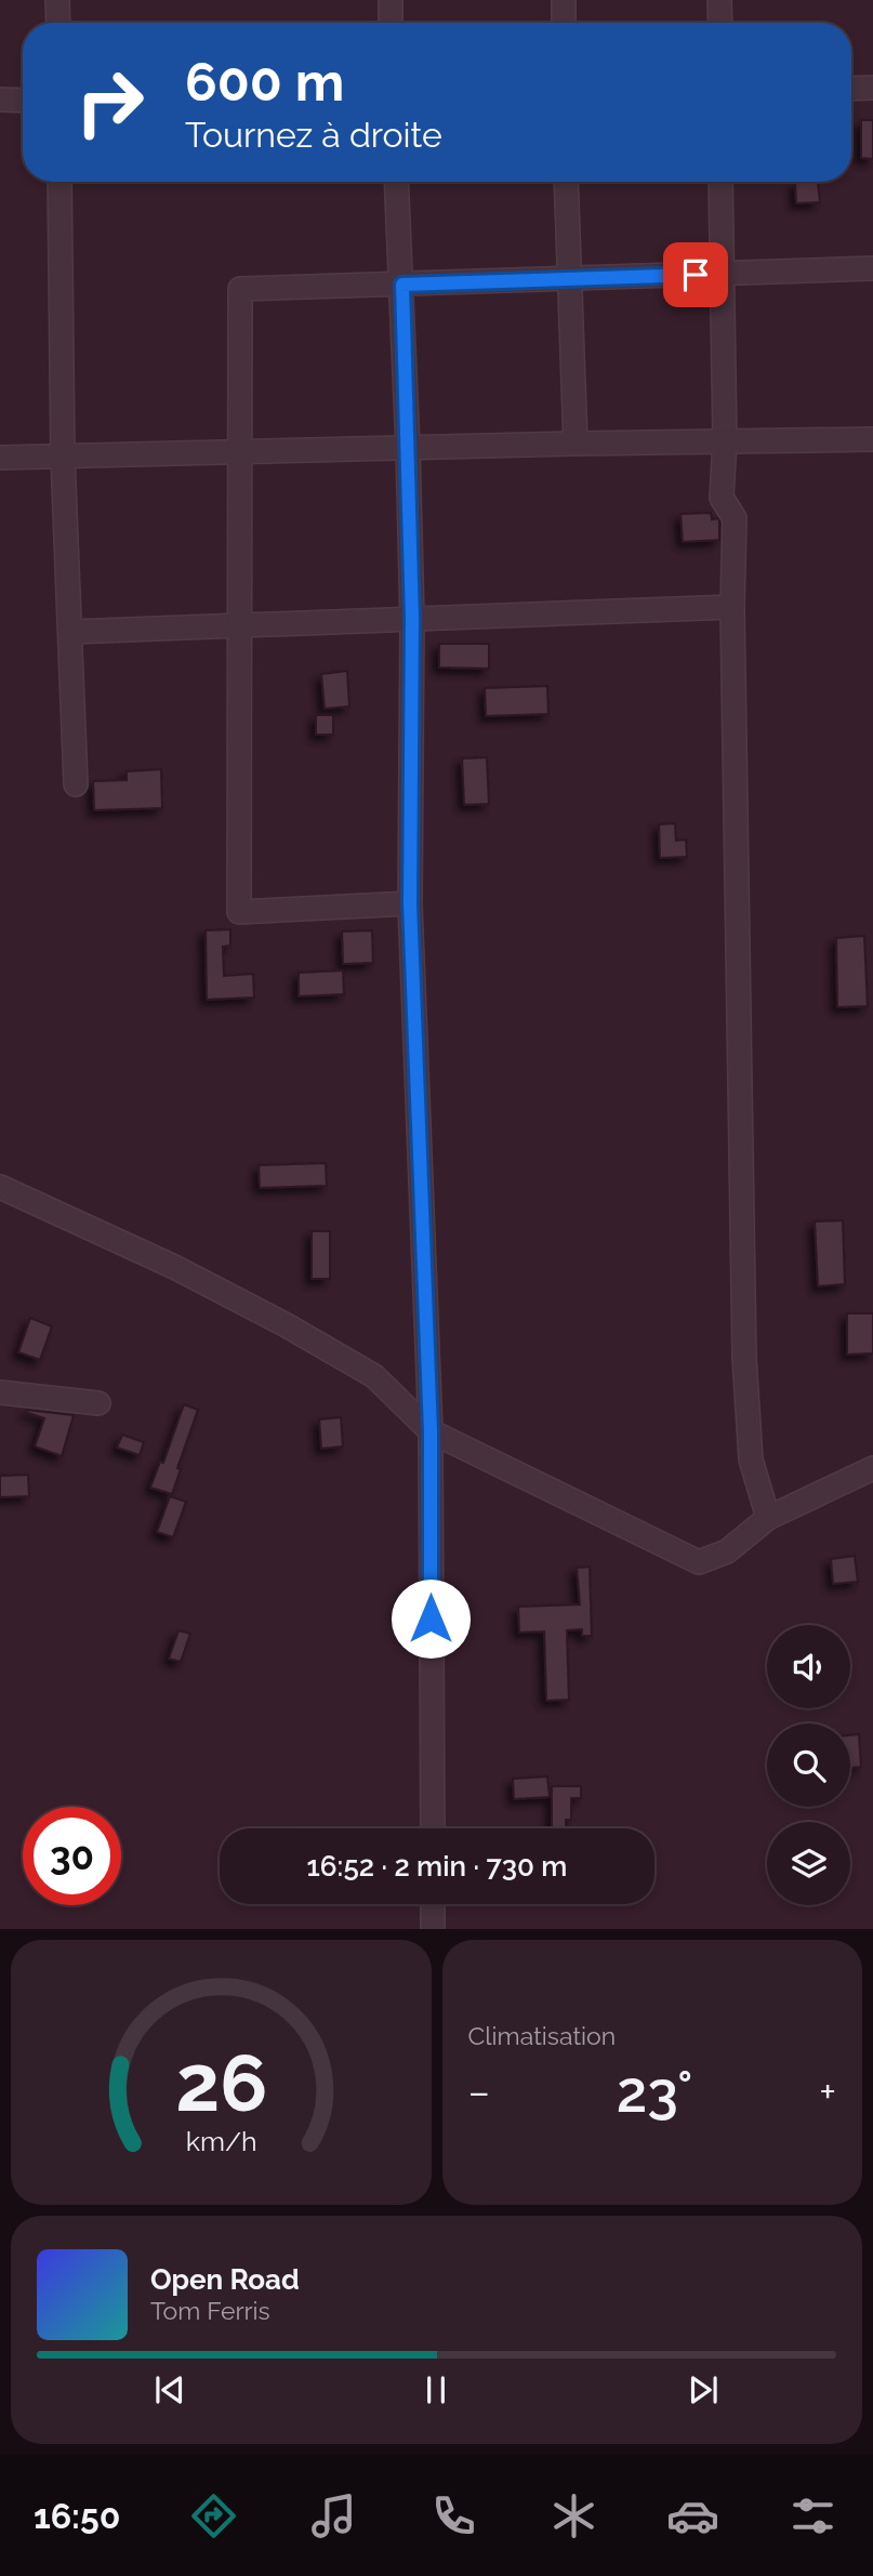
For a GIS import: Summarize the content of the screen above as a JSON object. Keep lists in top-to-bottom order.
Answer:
{
  "page": {
    "turn": ["600 m", "Tournez à droite"],
    "limit": "30",
    "trip": "16:52 · 2 min · 730 m",
    "tile": "Climatisation",
    "heat": ["−", "23°", "+"],
    "song": ["Open Road", "Tom Ferris"],
    "tabs": "16:50",
    "gauge": ["26", "km/h"]
  }
}
